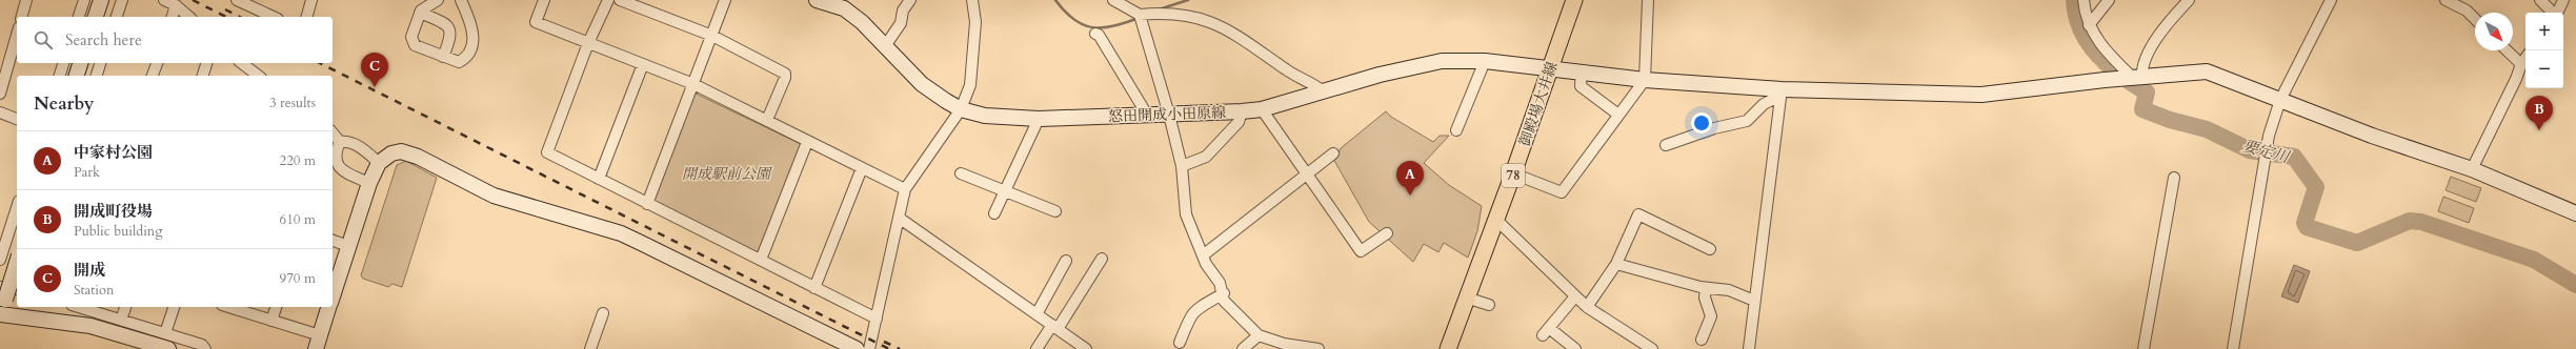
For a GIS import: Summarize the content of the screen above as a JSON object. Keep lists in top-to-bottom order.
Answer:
{
  "streets": {
    "main road": ["御殿場大井線", "78"],
    "street": ["怒田開成小田原線"]
  },
  "crossings": [
    ["御殿場大井線", "怒田開成小田原線"]
  ],
  "water": ["要定川"],
  "parks": ["開成駅前公園"],
  "north": "bottom right",
  "page": {
    "map_buttons": ["+", "−"],
    "search": "Search here",
    "pins": ["C", "B", "A"],
    "heading": ["Nearby", "3 results"],
    "list": [
      {
        "mark": "A",
        "name": "中家村公園",
        "note": "Park",
        "value": "220 m"
      },
      {
        "mark": "B",
        "name": "開成町役場",
        "note": "Public building",
        "value": "610 m"
      },
      {
        "mark": "C",
        "name": "開成",
        "note": "Station",
        "value": "970 m"
      }
    ]
  }
}
